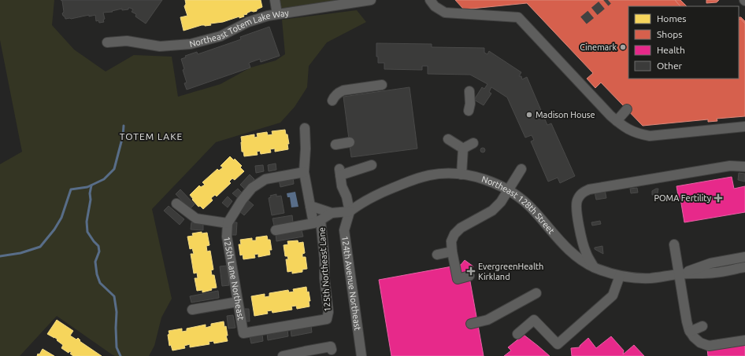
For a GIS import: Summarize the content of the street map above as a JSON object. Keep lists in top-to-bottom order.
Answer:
{
  "streets": {
    "street": [
      "Northeast Totem Lake Way",
      "Northeast 128th Street",
      "125th Northeast Lane",
      "125th Lane Northeast",
      "124th Avenue Northeast"
    ]
  },
  "crossings": [
    ["Northeast 128th Street", "124th Avenue Northeast"],
    ["125th Northeast Lane", "125th Lane Northeast"]
  ],
  "districts": ["TOTEM LAKE"],
  "places": {
    "other": ["Cinemark", "Madison House"],
    "health": ["POMA Fertility", "EvergreenHealth Kirkland"]
  },
  "legend": [
    "Homes",
    "Shops",
    "Health",
    "Other"
  ]
}
